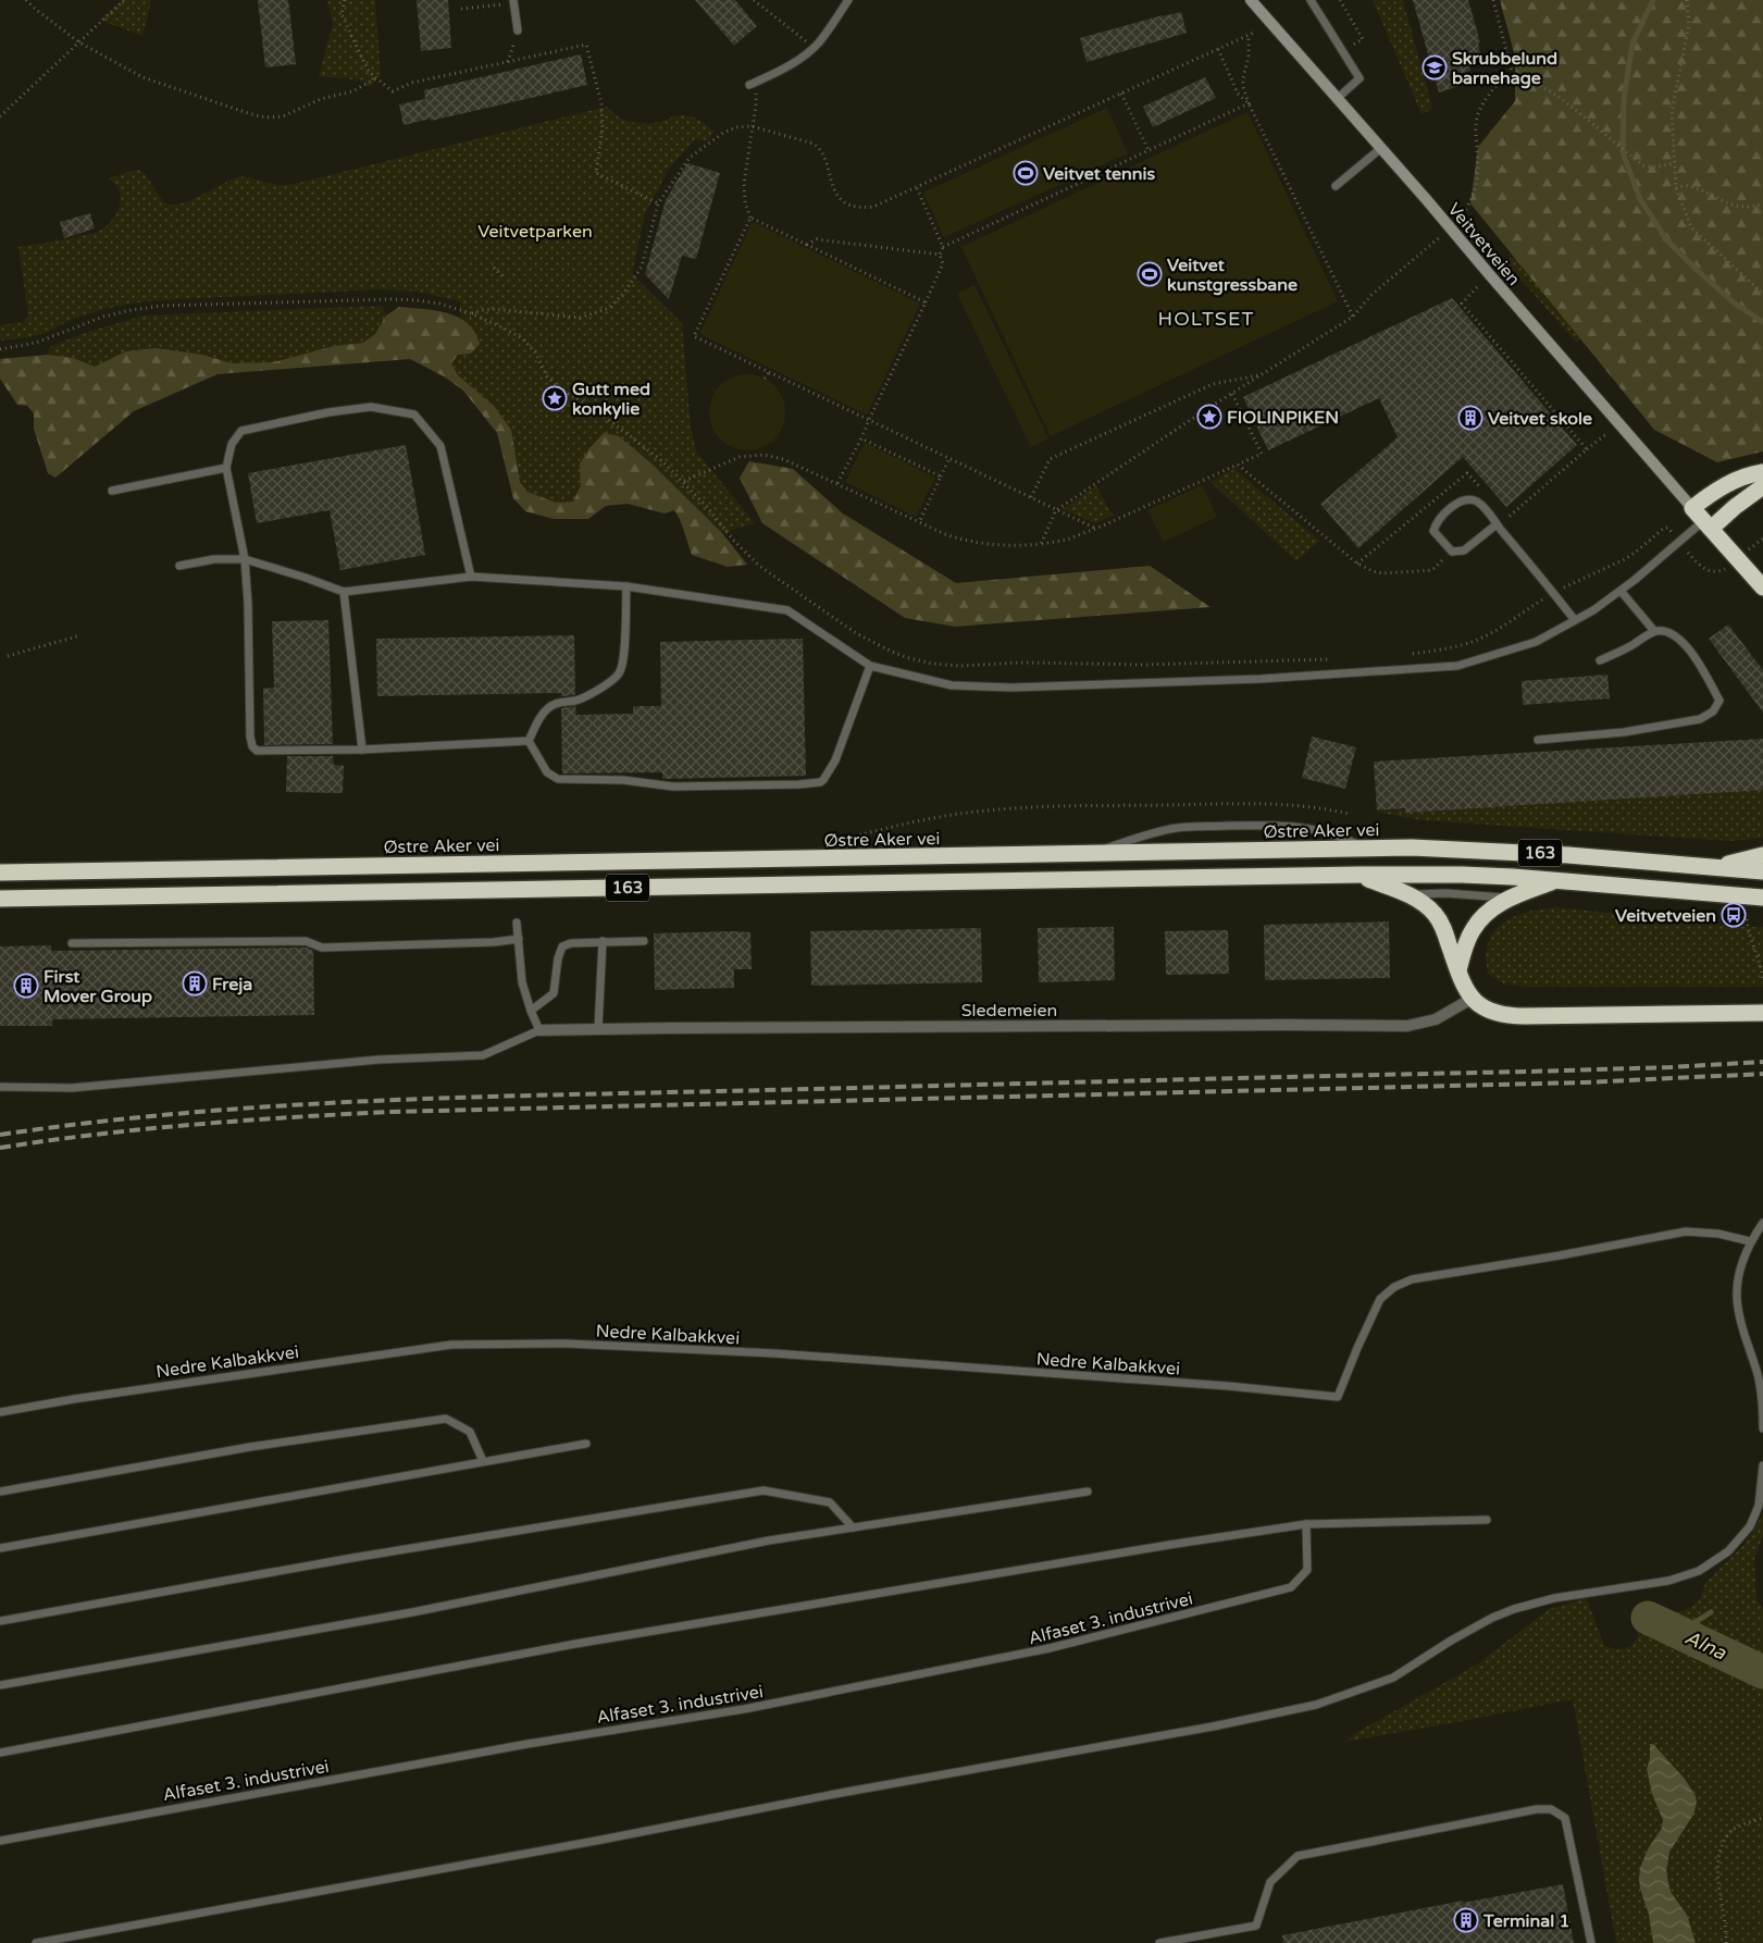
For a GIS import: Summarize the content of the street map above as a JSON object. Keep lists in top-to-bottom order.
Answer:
{
  "streets": {
    "highway": ["Østre Aker vei", "163"],
    "street": ["Veitvetveien", "Sledemeien"],
    "lane": ["Nedre Kalbakkvei", "Alfaset 3. industrivei"]
  },
  "crossings": [
    ["Østre Aker vei", "163"],
    ["163", "Sledemeien"]
  ],
  "districts": ["HOLTSET"],
  "water": ["Alna"],
  "parks": ["Veitvetparken"],
  "places": {
    "school or university": ["Skrubbelund barnehage"],
    "sports": ["Veitvet tennis", "Veitvet kunstgressbane"],
    "place": ["Gutt med konkylie", "FIOLINPIKEN"],
    "building": [
      "Veitvet skole",
      "Freja",
      "First Mover Group",
      "Terminal 1"
    ],
    "bus stop": ["Veitvetveien"]
  }
}
